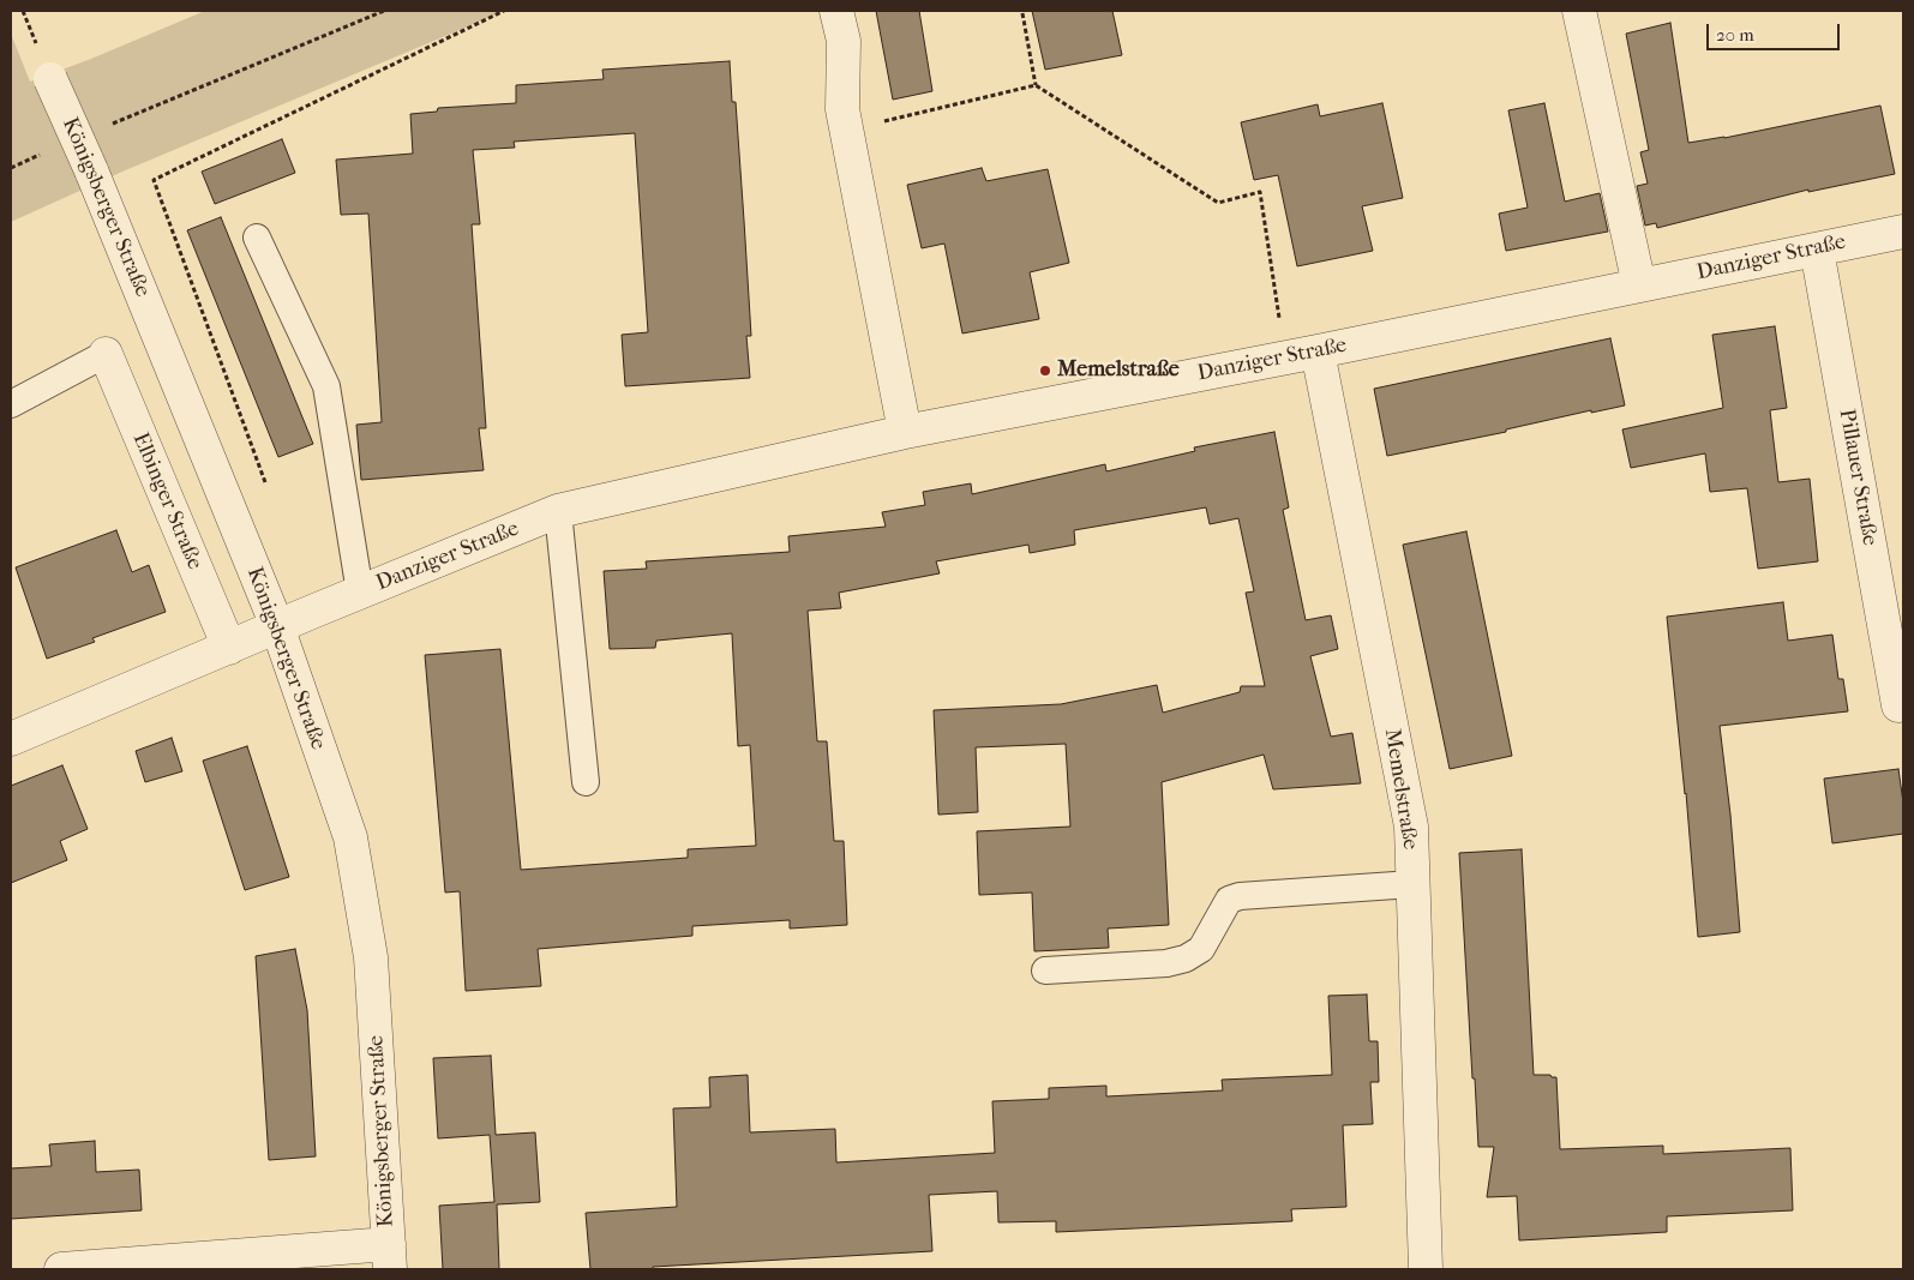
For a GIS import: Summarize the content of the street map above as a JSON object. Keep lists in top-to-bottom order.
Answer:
{
  "streets": {
    "street": [
      "Königsberger Straße",
      "Danziger Straße",
      "Pillauer Straße",
      "Elbinger Straße",
      "Memelstraße"
    ]
  },
  "crossings": [
    ["Königsberger Straße", "Danziger Straße"],
    ["Danziger Straße", "Pillauer Straße"],
    ["Danziger Straße", "Elbinger Straße"],
    ["Danziger Straße", "Memelstraße"]
  ],
  "places": ["Memelstraße"],
  "scale_bar": "20 m"
}
